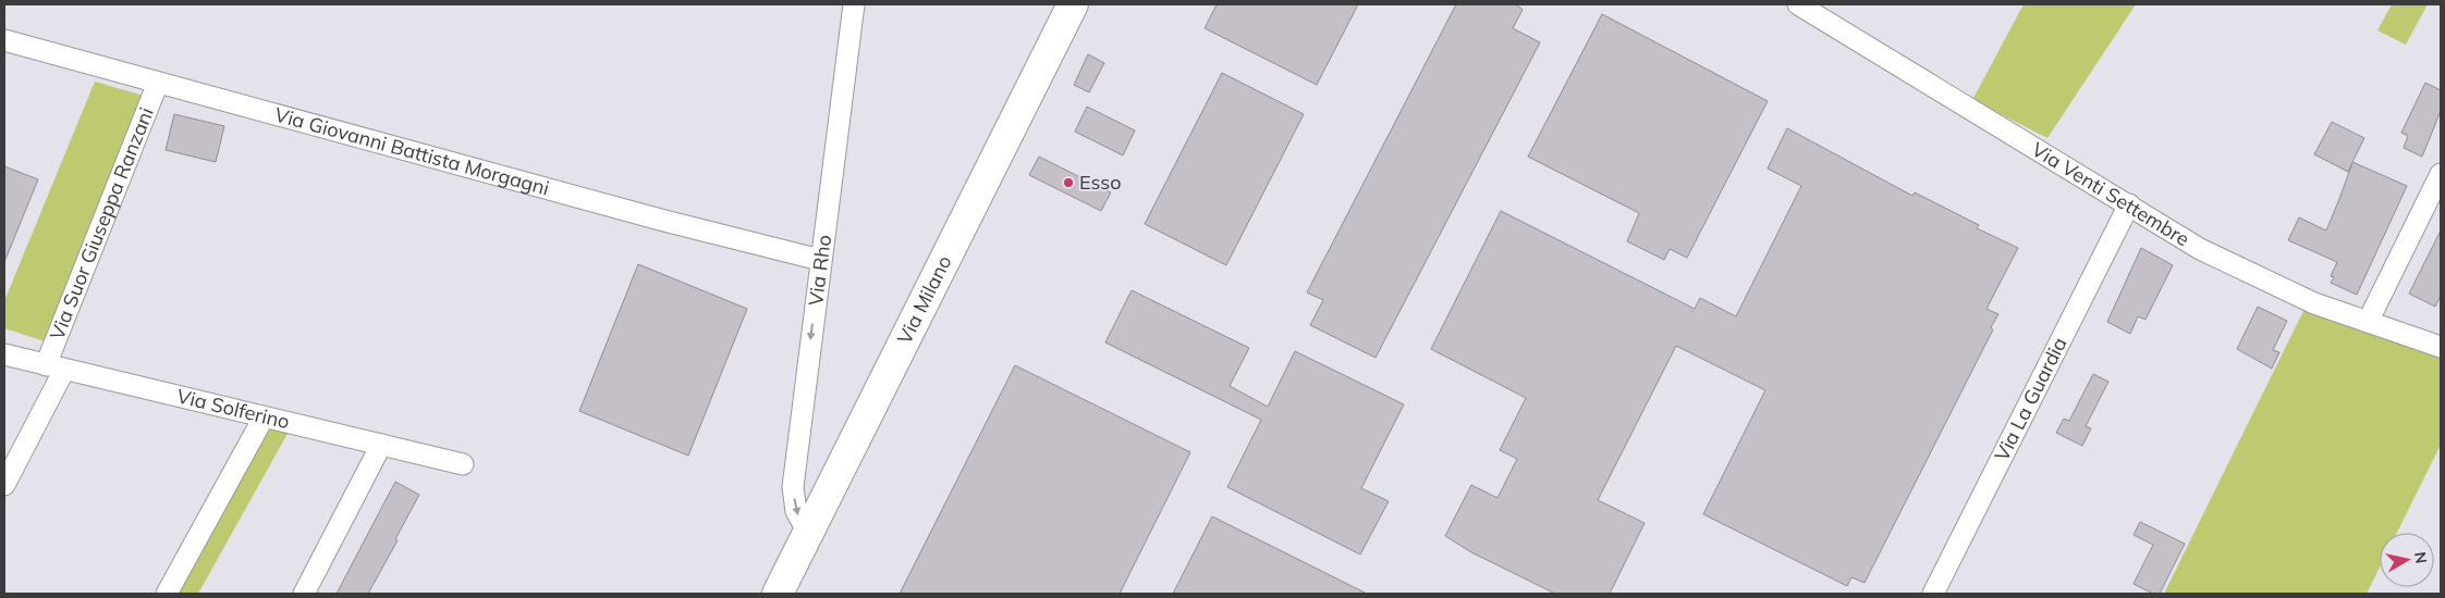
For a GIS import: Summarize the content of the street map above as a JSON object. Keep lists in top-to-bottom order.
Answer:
{
  "streets": {
    "main road": ["Via Milano"],
    "street": [
      "Via Giovanni Battista Morgagni",
      "Via Venti Settembre",
      "Via Suor Giuseppa Ranzani",
      "Via Rho",
      "Via La Guardia",
      "Via Solferino"
    ]
  },
  "crossings": [
    ["Via Giovanni Battista Morgagni", "Via Suor Giuseppa Ranzani"],
    ["Via Giovanni Battista Morgagni", "Via Rho"],
    ["Via Venti Settembre", "Via La Guardia"],
    ["Via Suor Giuseppa Ranzani", "Via Solferino"],
    ["Via Rho", "Via Milano"]
  ],
  "one_way": ["Via Rho"],
  "places": ["Esso"],
  "north": "right"
}
